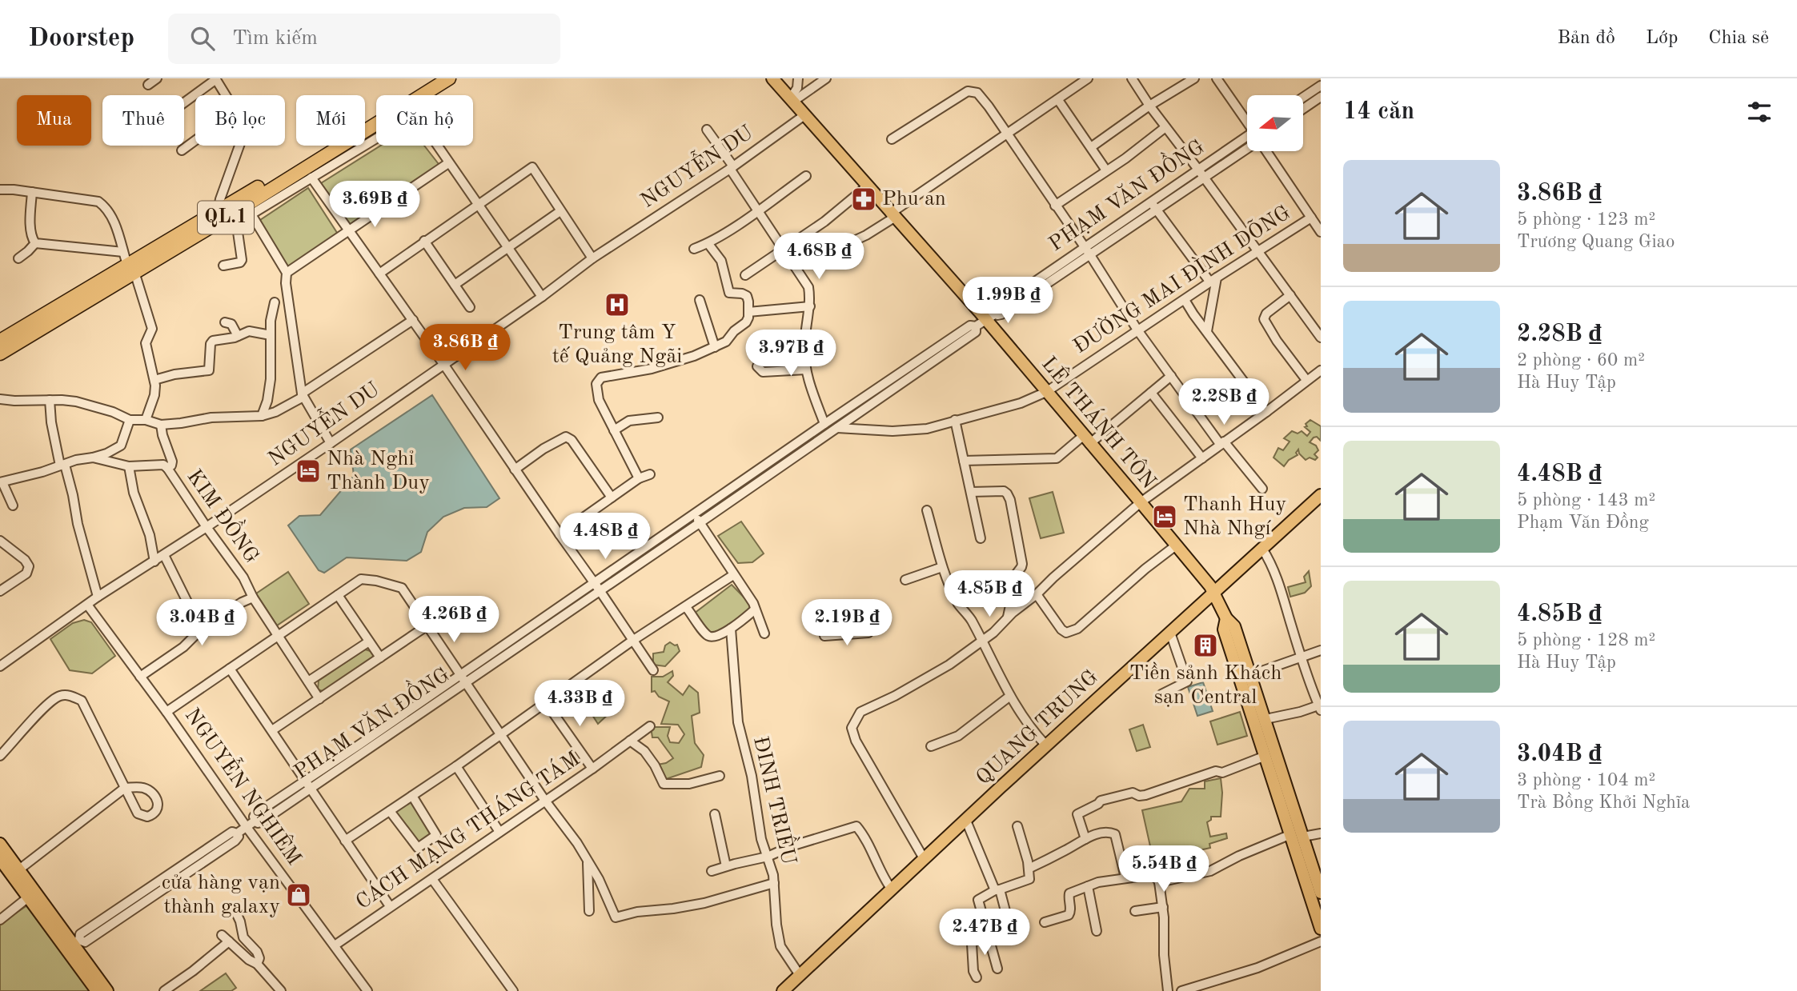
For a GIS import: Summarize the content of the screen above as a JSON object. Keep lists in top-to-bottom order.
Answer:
{
  "streets": {
    "highway": ["QL.1"],
    "main road": ["LÊ THÁNH TÔN", "QUANG TRUNG"],
    "street": [
      "NGUYỄN DU",
      "PHẠM VĂN ĐỒNG",
      "ĐƯỜNG MAI ĐÌNH DÕNG",
      "KIM ĐỒNG",
      "NGUYỄN NGHIÊM",
      "ĐINH TRIỀU",
      "CÁCH MẠNG THÁNG TÁM"
    ]
  },
  "crossings": [
    ["NGUYỄN DU", "LÊ THÁNH TÔN"],
    ["NGUYỄN DU", "KIM ĐỒNG"],
    ["NGUYỄN DU", "NGUYỄN NGHIÊM"],
    ["PHẠM VĂN ĐỒNG", "ĐƯỜNG MAI ĐÌNH DÕNG"],
    ["PHẠM VĂN ĐỒNG", "LÊ THÁNH TÔN"],
    ["PHẠM VĂN ĐỒNG", "NGUYỄN NGHIÊM"],
    ["ĐƯỜNG MAI ĐÌNH DÕNG", "LÊ THÁNH TÔN"],
    ["LÊ THÁNH TÔN", "QUANG TRUNG"],
    ["QUANG TRUNG", "ĐINH TRIỀU"],
    ["NGUYỄN NGHIÊM", "CÁCH MẠNG THÁNG TÁM"]
  ],
  "places": {
    "pharmacy": ["Phu an"],
    "hospital": ["Trung tâm Y tế Quảng Ngãi"],
    "hotel": ["Nhà Nghỉ Thành Duy", "Thanh Huy Nhà Nhgí"],
    "building": ["Tiền sảnh Khách sạn Central"],
    "shop": ["cửa hàng vạn thành galaxy"]
  },
  "north": "left",
  "page": {
    "header": "Doorstep",
    "search": "Tìm kiếm",
    "nav": ["Bản đồ", "Lớp", "Chia sẻ"],
    "heading": "14 căn",
    "chip": [
      "Mua",
      "Thuê",
      "Bộ lọc",
      "Mới",
      "Căn hộ"
    ],
    "list": [
      {
        "name": "3.86B ₫",
        "note": "5 phòng · 123 m² · Trương Quang Giao"
      },
      {
        "name": "2.28B ₫",
        "note": "2 phòng · 60 m² · Hà Huy Tập"
      },
      {
        "name": "4.48B ₫",
        "note": "5 phòng · 143 m² · Phạm Văn Đồng"
      },
      {
        "name": "4.85B ₫",
        "note": "5 phòng · 128 m² · Hà Huy Tập"
      },
      {
        "name": "3.04B ₫",
        "note": "3 phòng · 104 m² · Trà Bồng Khởi Nghĩa"
      }
    ],
    "price": [
      "3.69B ₫",
      "4.68B ₫",
      "1.99B ₫",
      "3.86B ₫",
      "3.97B ₫",
      "2.28B ₫",
      "4.48B ₫",
      "4.85B ₫",
      "4.26B ₫",
      "3.04B ₫",
      "2.19B ₫",
      "4.33B ₫",
      "5.54B ₫",
      "2.47B ₫"
    ]
  }
}
